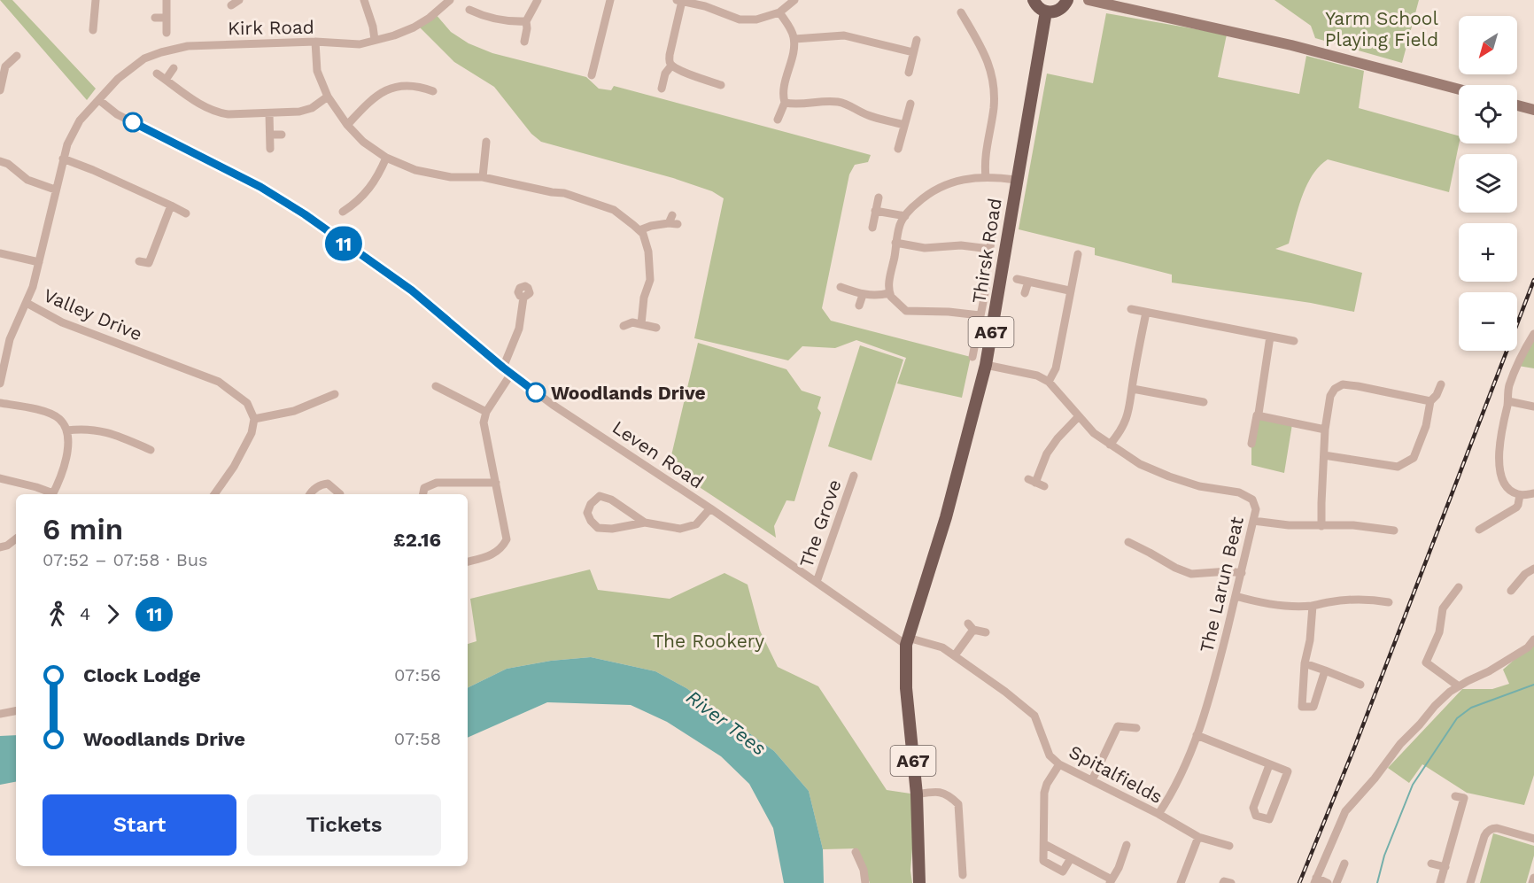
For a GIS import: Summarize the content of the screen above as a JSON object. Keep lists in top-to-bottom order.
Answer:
{
  "streets": {
    "main road": ["Thirsk Road", "A67"],
    "street": [
      "Kirk Road",
      "Valley Drive",
      "Leven Road",
      "The Grove",
      "The Larun Beat",
      "Spitalfields"
    ]
  },
  "crossings": [
    ["Kirk Road", "Valley Drive"],
    ["Kirk Road", "Leven Road"],
    ["Thirsk Road", "A67"],
    ["Thirsk Road", "Leven Road"],
    ["Thirsk Road", "The Larun Beat"],
    ["Thirsk Road", "Spitalfields"],
    ["Valley Drive", "Leven Road"],
    ["A67", "Leven Road"],
    ["A67", "Spitalfields"],
    ["Leven Road", "The Grove"],
    ["Leven Road", "Spitalfields"],
    ["The Larun Beat", "Spitalfields"]
  ],
  "water": ["River Tees"],
  "parks": ["Yarm School Playing Field", "The Rookery"],
  "places": ["Woodlands Drive"],
  "lines": ["bus line 11"],
  "north": "bottom left",
  "page": {
    "on_map": "11",
    "map_buttons": ["+", "−"],
    "heading": ["6 min", "07:52 – 07:58 · Bus", "£2.16"],
    "legs": ["4", "11"],
    "list": [
      {
        "name": "Clock Lodge",
        "value": "07:56"
      },
      {
        "name": "Woodlands Drive",
        "value": "07:58"
      }
    ],
    "buttons": ["Start", "Tickets"]
  }
}
